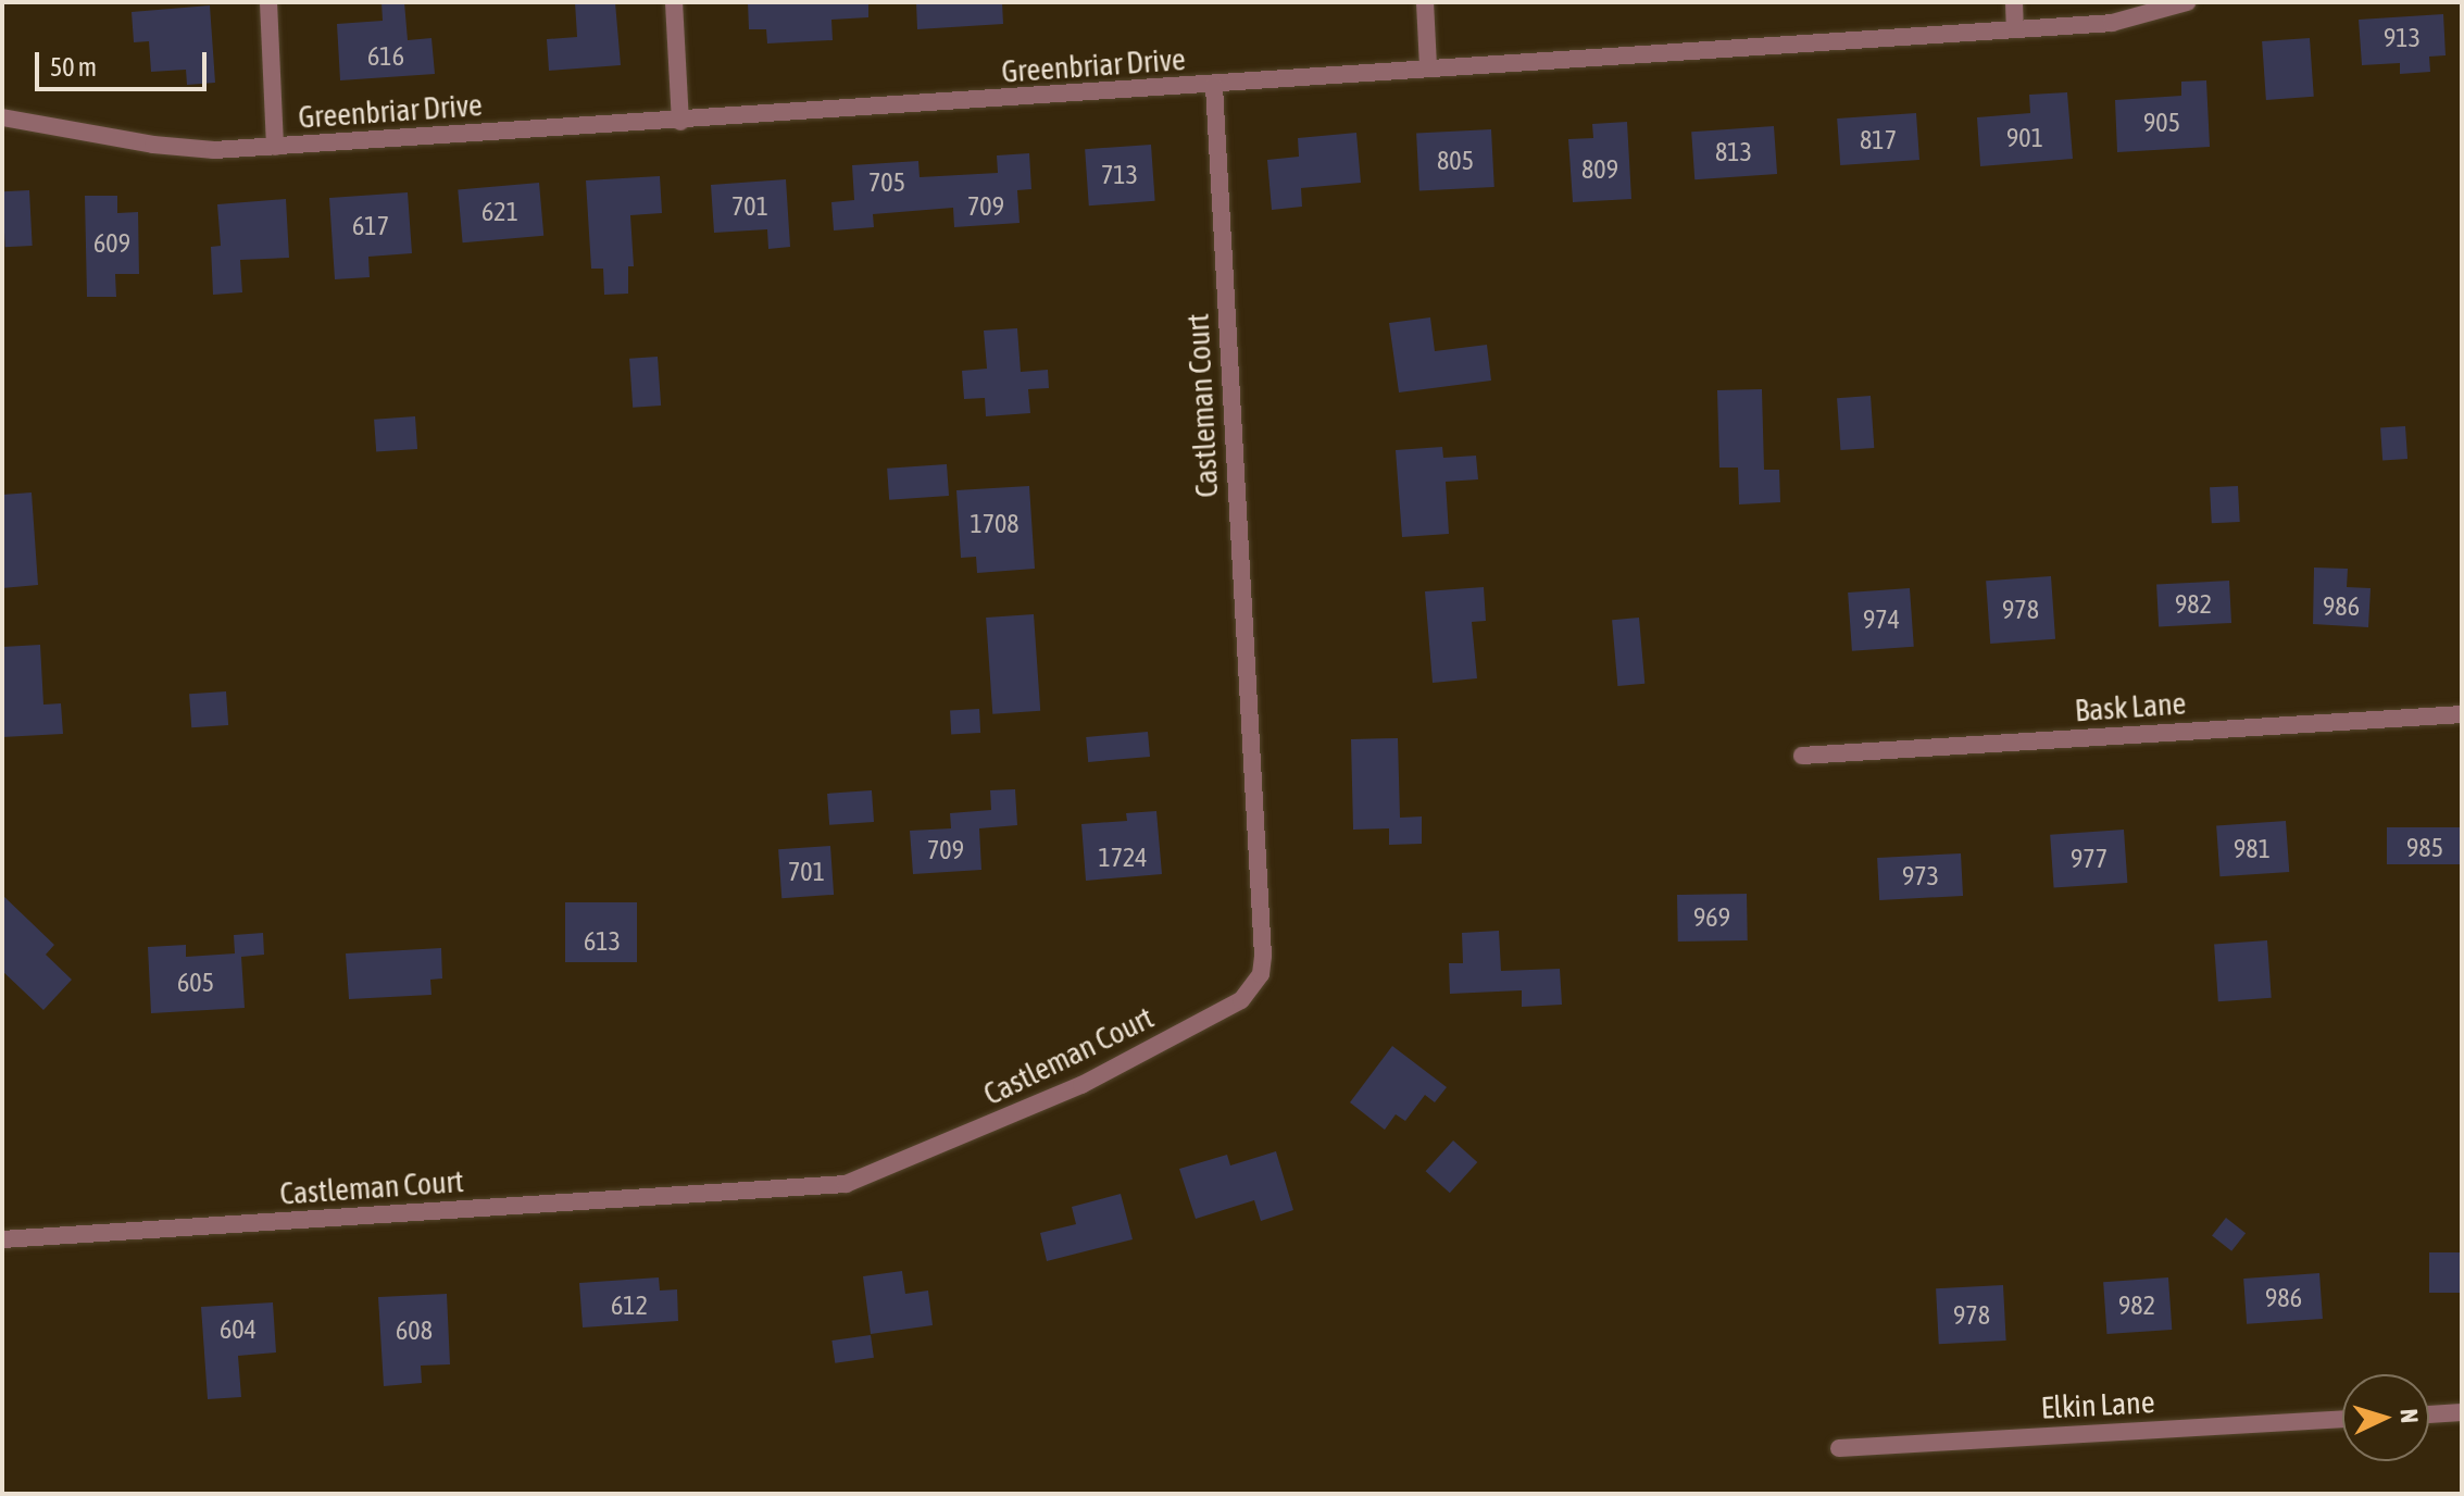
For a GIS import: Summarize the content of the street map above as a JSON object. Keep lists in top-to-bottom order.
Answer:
{
  "streets": {
    "street": [
      "Greenbriar Drive",
      "Castleman Court",
      "Bask Lane",
      "Elkin Lane"
    ]
  },
  "crossings": [
    ["Greenbriar Drive", "Castleman Court"]
  ],
  "house_numbers": [
    "913",
    "616",
    "905",
    "901",
    "817",
    "813",
    "805",
    "809",
    "713",
    "705",
    "701",
    "709",
    "621",
    "617",
    "609",
    "1708",
    "982",
    "986",
    "978",
    "974",
    "985",
    "981",
    "709",
    "1724",
    "977",
    "701",
    "973",
    "969",
    "613",
    "605",
    "986",
    "612",
    "982",
    "978",
    "604",
    "608"
  ],
  "scale_bar": "50 m",
  "north": "right"
}
